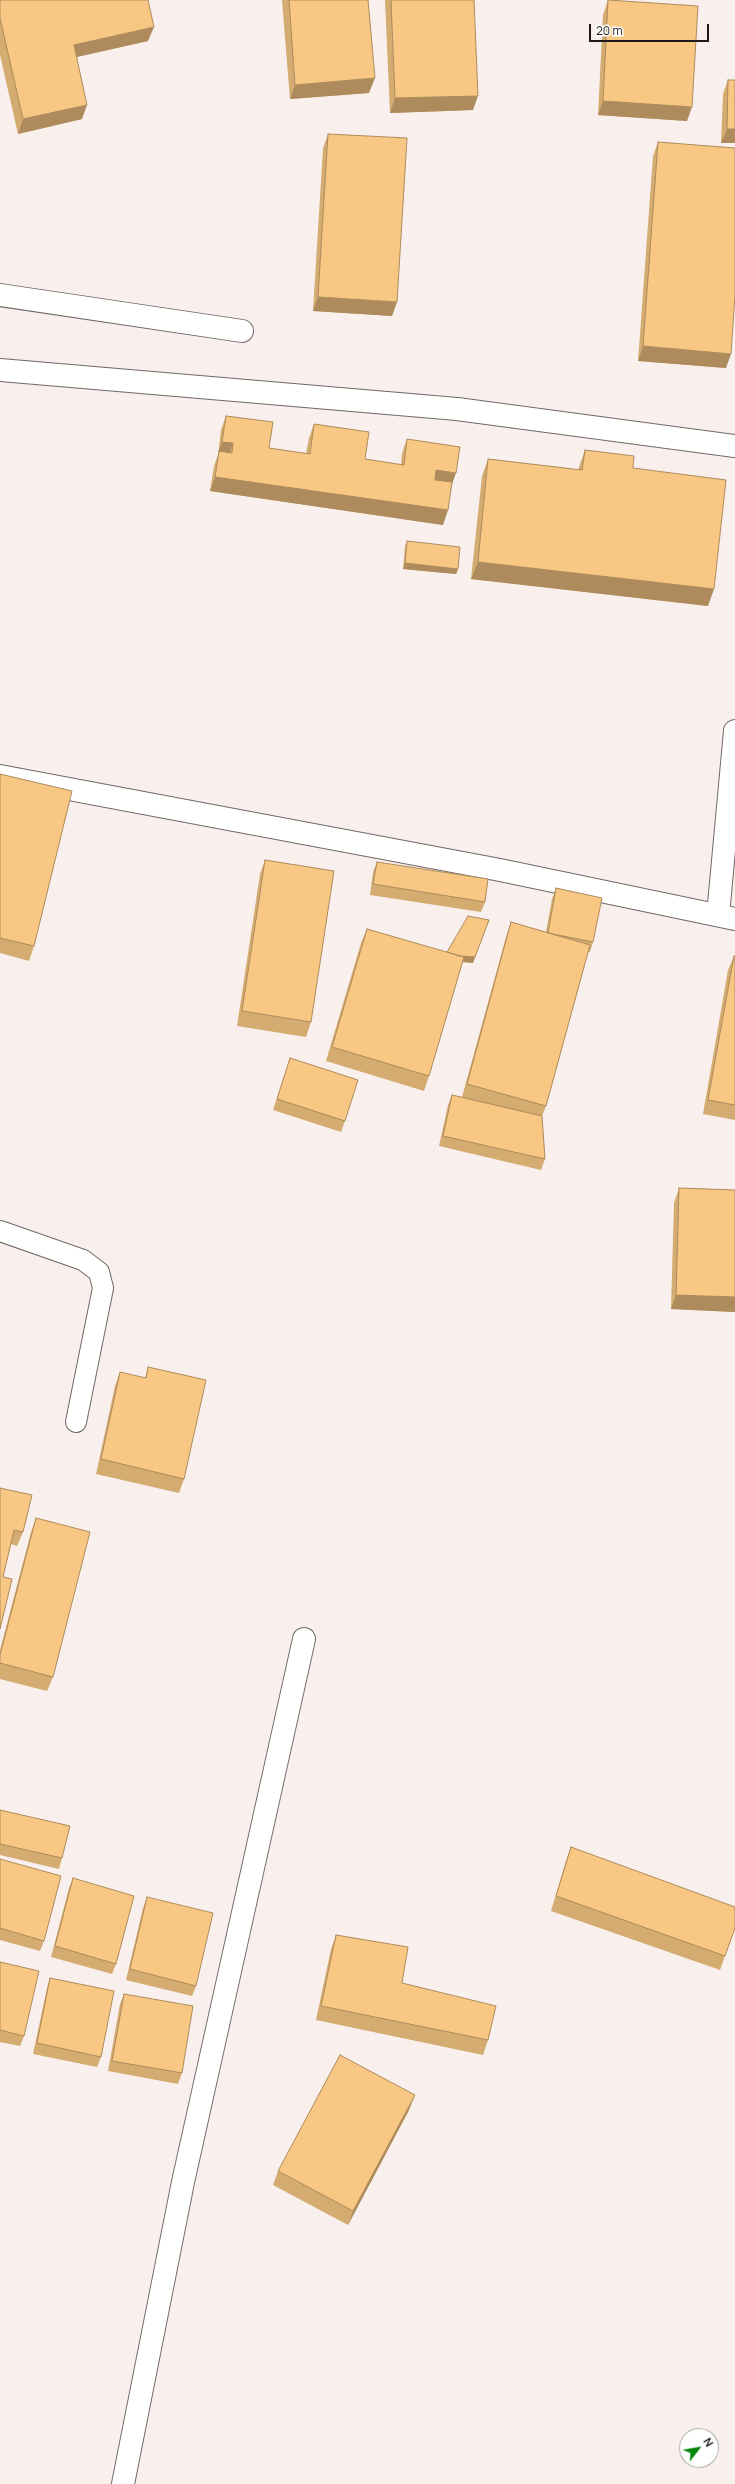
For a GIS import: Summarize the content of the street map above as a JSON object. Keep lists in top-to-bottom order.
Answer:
{
  "scale_bar": "20 m",
  "north": "top right"
}
